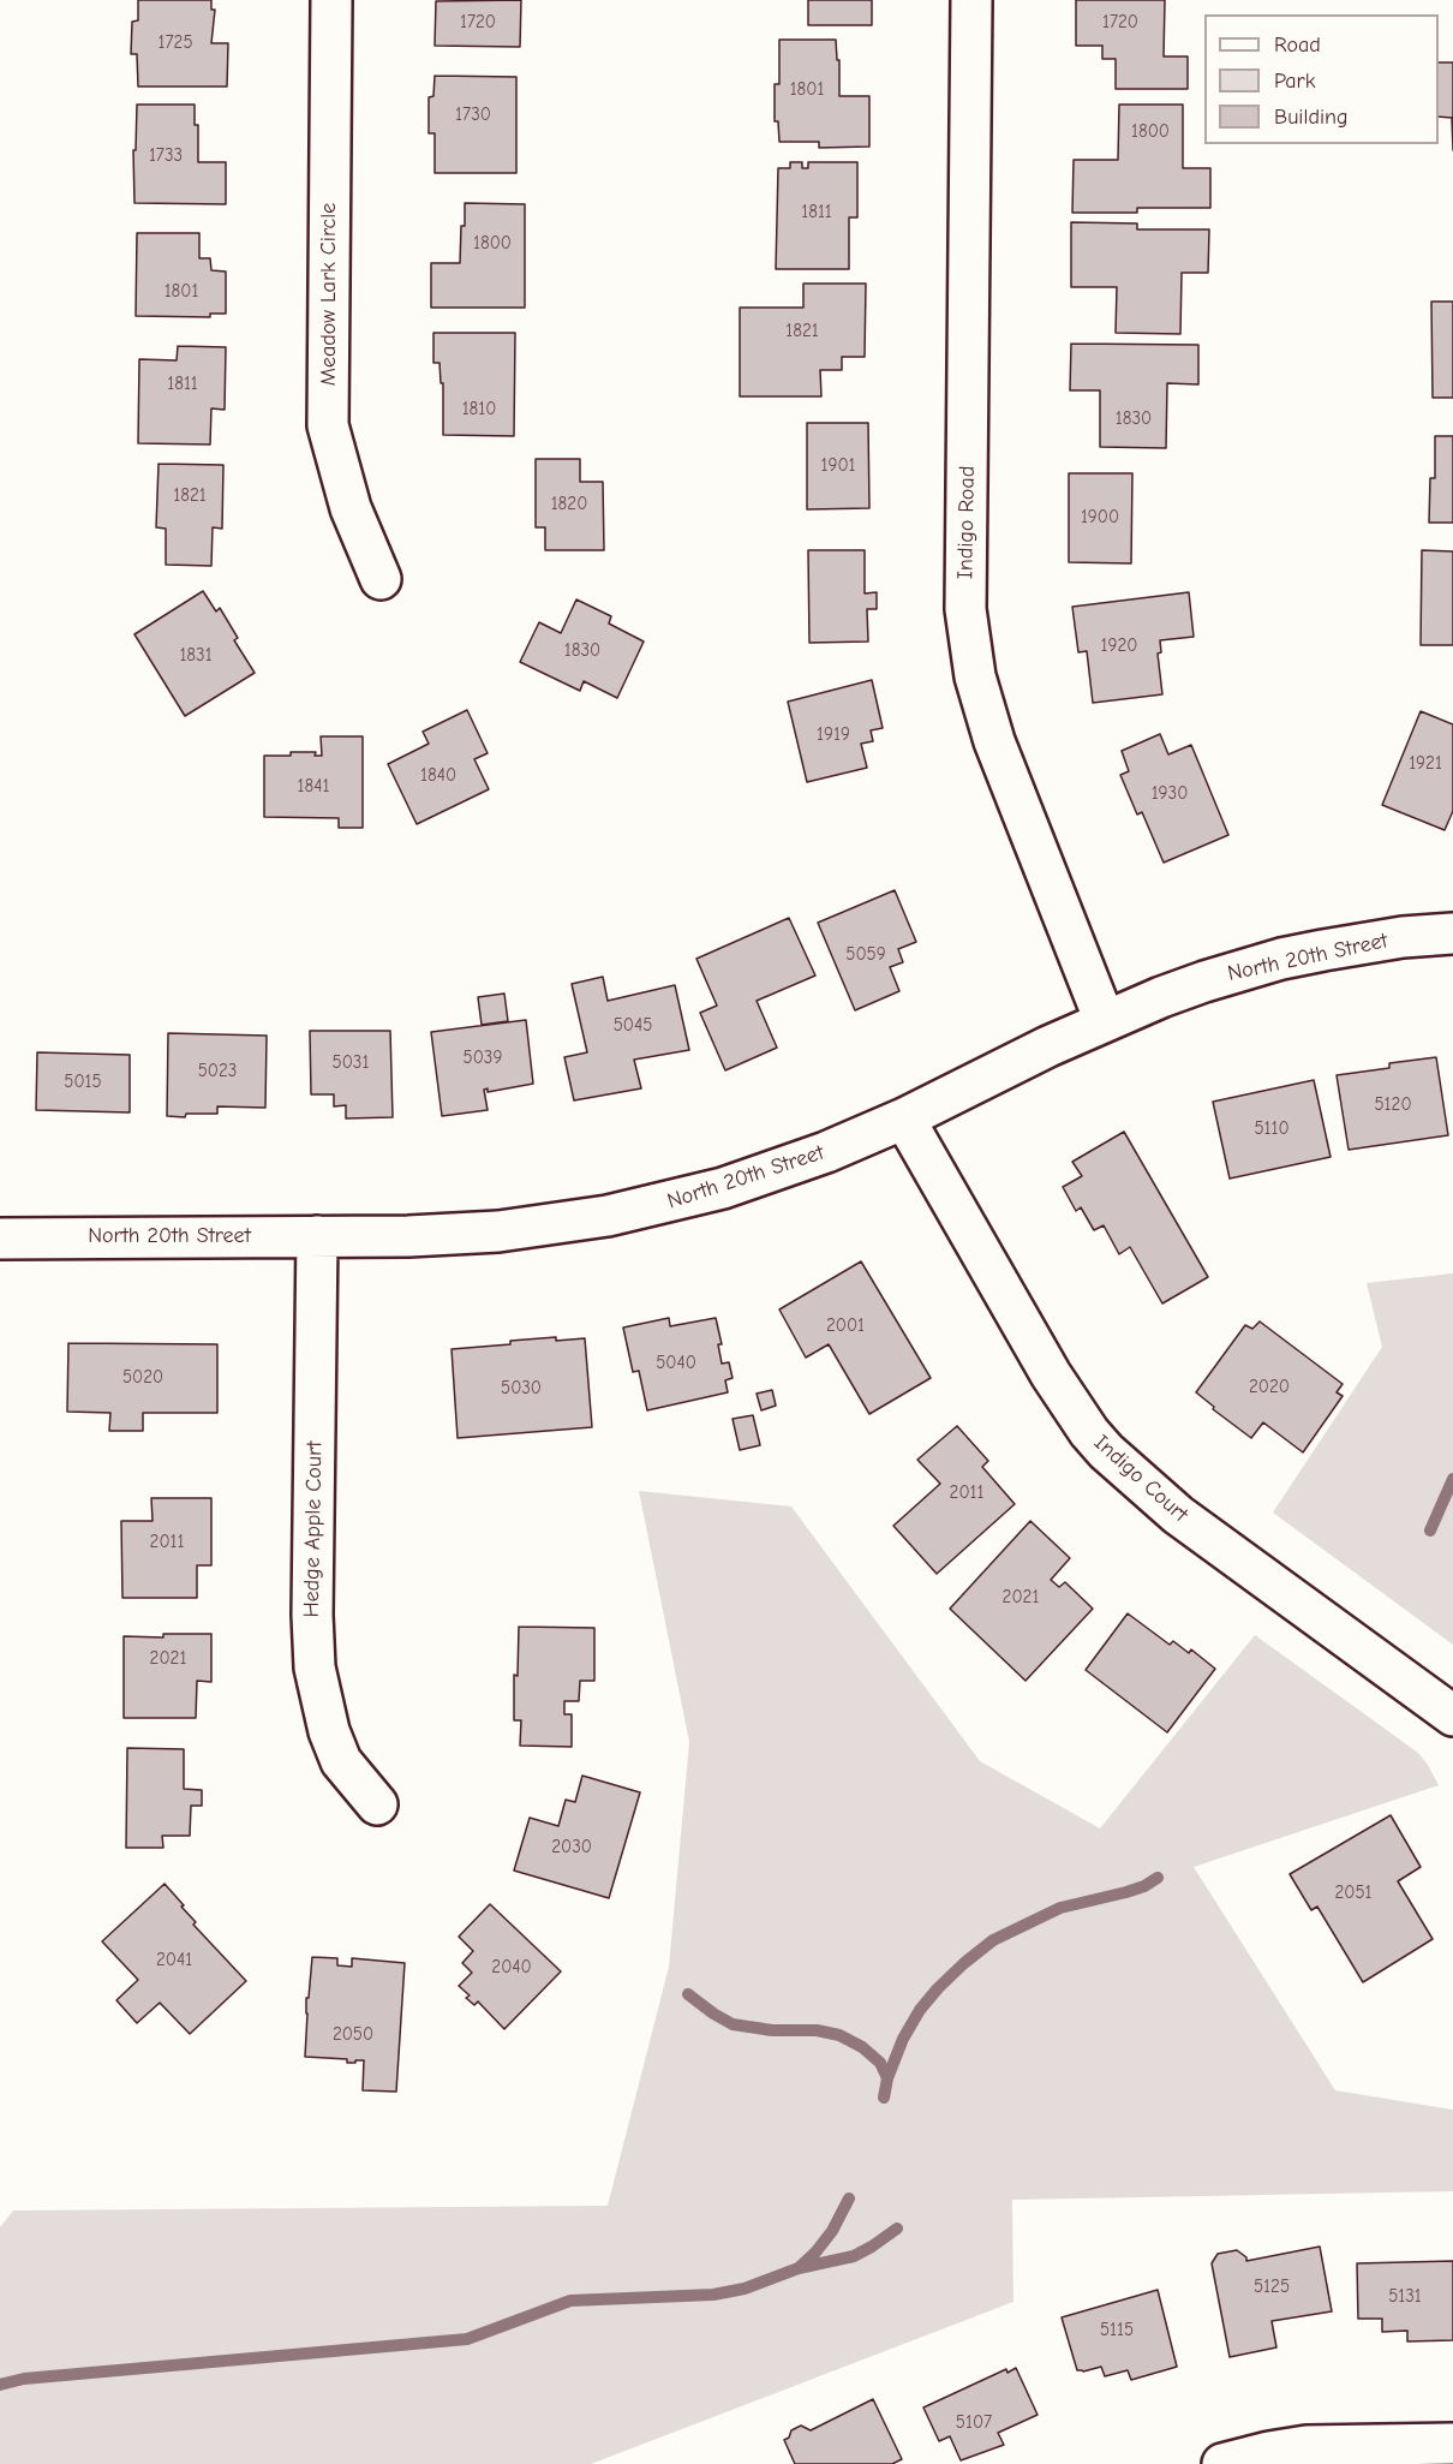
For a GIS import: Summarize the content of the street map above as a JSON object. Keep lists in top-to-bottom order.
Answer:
{
  "streets": {
    "street": [
      "Meadow Lark Circle",
      "Indigo Road",
      "North 20th Street",
      "Indigo Court",
      "Hedge Apple Court"
    ]
  },
  "crossings": [
    ["Indigo Road", "North 20th Street"],
    ["North 20th Street", "Indigo Court"],
    ["North 20th Street", "Hedge Apple Court"]
  ],
  "house_numbers": [
    "1720",
    "1720",
    "1725",
    "1801",
    "1730",
    "1800",
    "1733",
    "1811",
    "1800",
    "1801",
    "1821",
    "1811",
    "1810",
    "1830",
    "1901",
    "1821",
    "1820",
    "1900",
    "1920",
    "1830",
    "1831",
    "1919",
    "1921",
    "1840",
    "1841",
    "1930",
    "5059",
    "5045",
    "5039",
    "5031",
    "5023",
    "5015",
    "5120",
    "5110",
    "2001",
    "5040",
    "5020",
    "2020",
    "5030",
    "2011",
    "2011",
    "2021",
    "2021",
    "2030",
    "2051",
    "2041",
    "2040",
    "2050",
    "5125",
    "5131",
    "5115",
    "5107"
  ],
  "legend": ["Road", "Park", "Building"]
}
